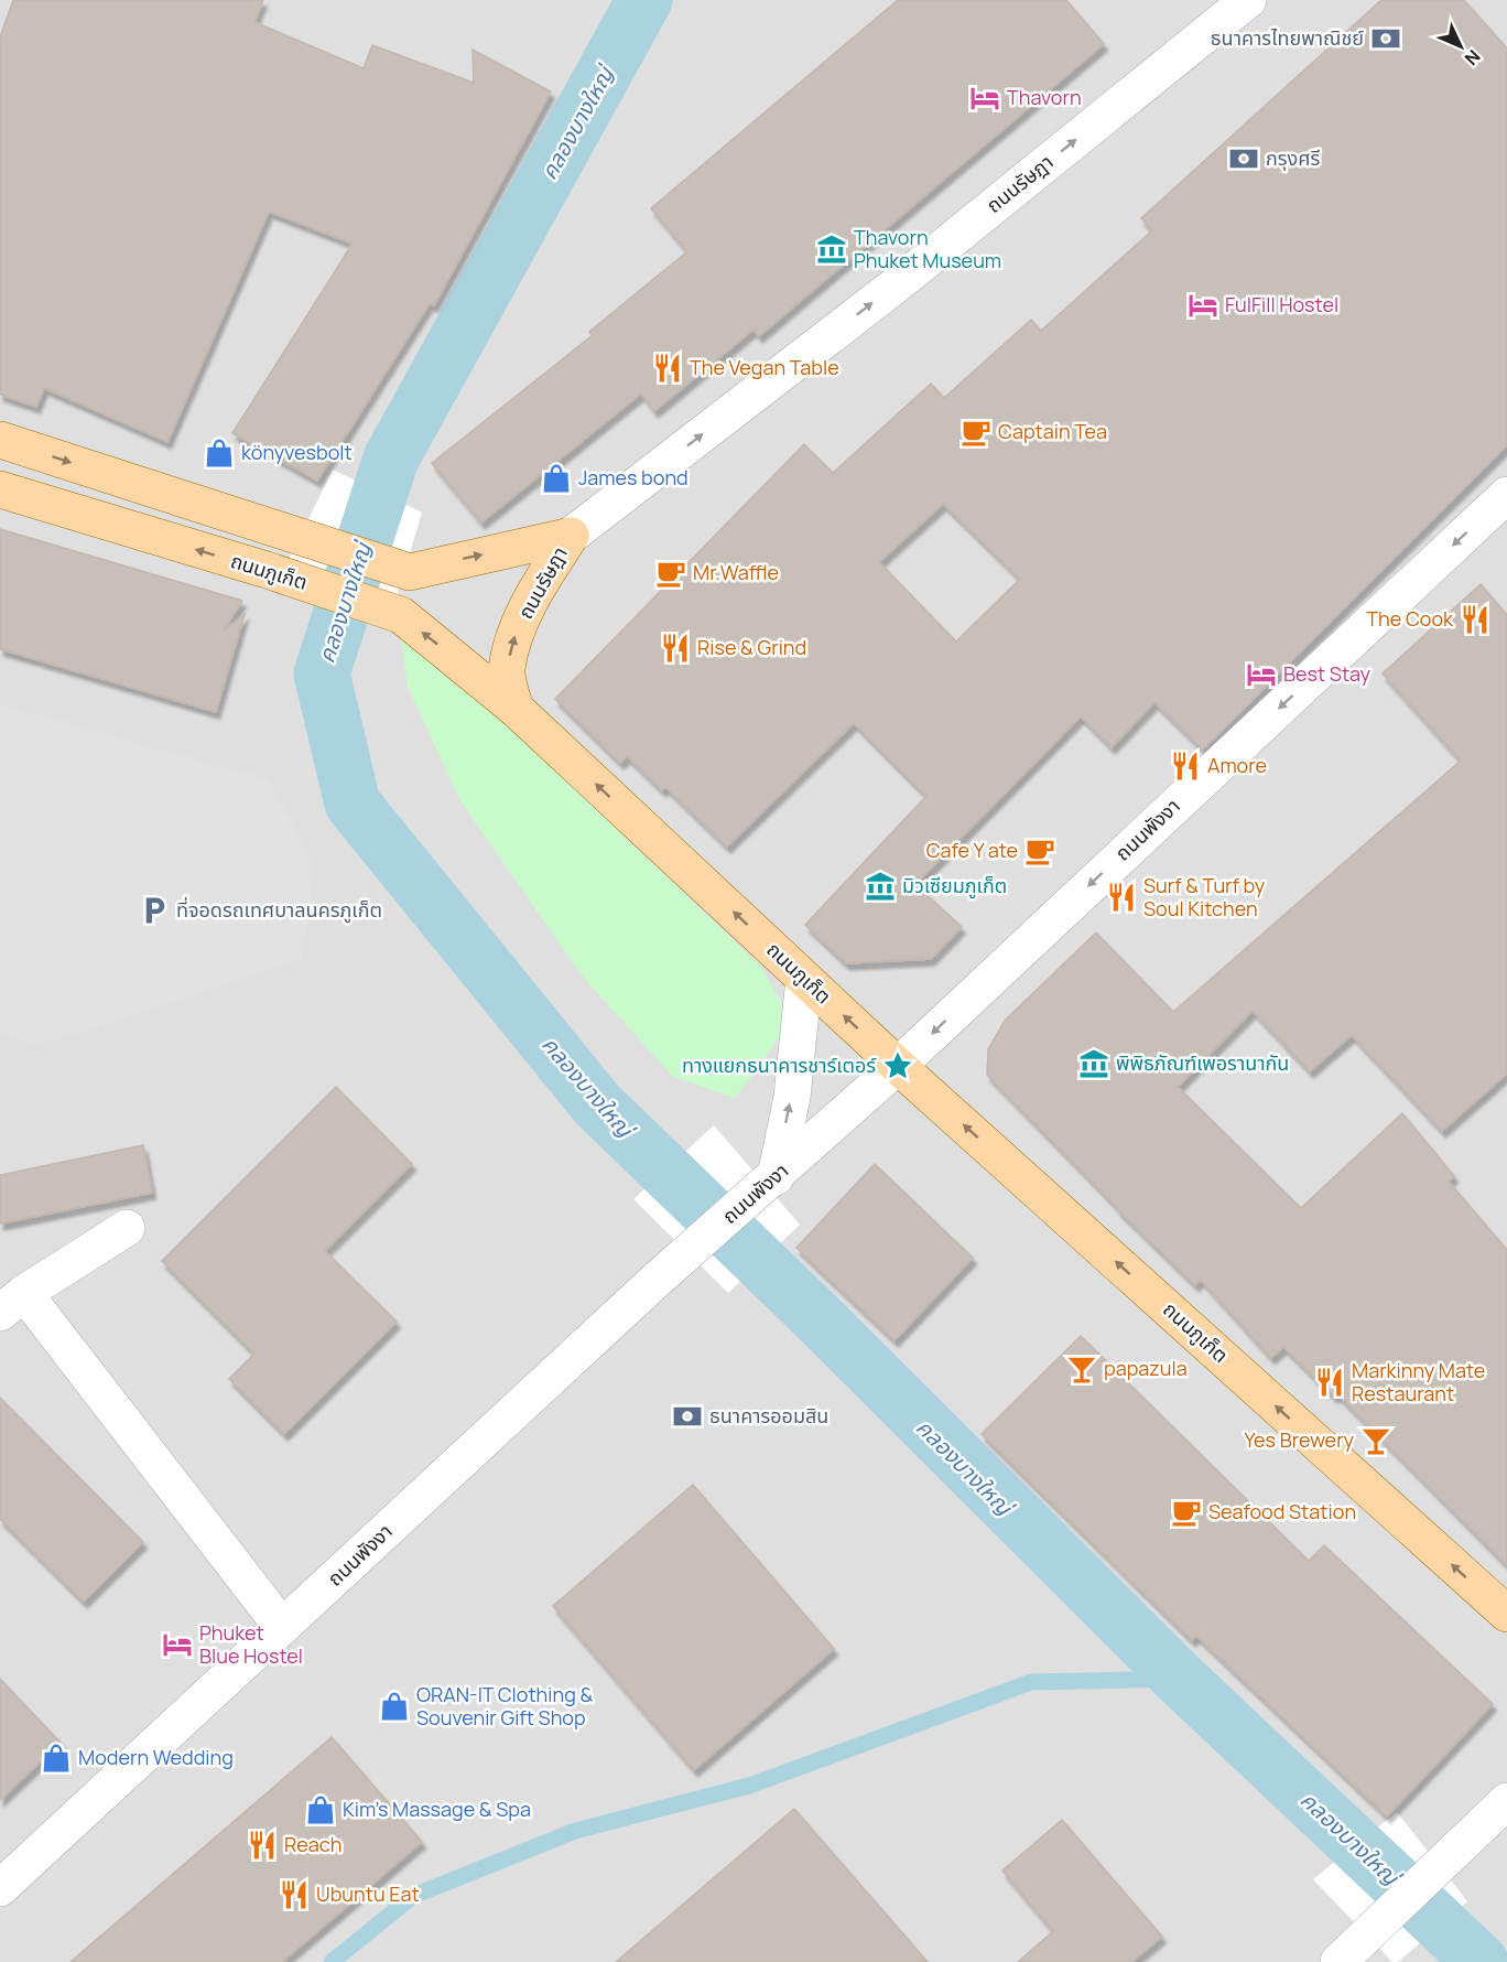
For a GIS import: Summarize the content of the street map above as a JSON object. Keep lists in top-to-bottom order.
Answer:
{
  "streets": {
    "main road": ["ถนนรัษฎา", "ถนนภูเก็ต"],
    "street": ["ถนนพังงา"]
  },
  "crossings": [
    ["ถนนรัษฎา", "ถนนภูเก็ต"],
    ["ถนนภูเก็ต", "ถนนพังงา"]
  ],
  "one_way": ["ถนนรัษฎา", "ถนนภูเก็ต", "ถนนพังงา"],
  "water": ["คลองบางใหญ่"],
  "places": {
    "bank": ["ธนาคารไทยพาณิชย์", "กรุงศรี", "ธนาคารออมสิน"],
    "hotel": [
      "Thavorn",
      "FulFill Hostel",
      "Best Stay",
      "Phuket Blue Hostel"
    ],
    "museum": ["Thavorn Phuket Museum", "มิวเซียมภูเก็ต", "พิพิธภัณฑ์เพอรานากัน"],
    "restaurant": [
      "The Vegan Table",
      "The Cook",
      "Rise & Grind",
      "Amore",
      "Surf & Turf by Soul Kitchen",
      "Markinny Mate Restaurant",
      "Reach",
      "Ubuntu Eat"
    ],
    "cafe": [
      "Captain Tea",
      "Mr.Waffle",
      "Cafe Y ate",
      "Seafood Station"
    ],
    "shop": [
      "könyvesbolt",
      "James bond",
      "ORAN-IT Clothing & Souvenir Gift Shop",
      "Modern Wedding",
      "Kim's Massage & Spa"
    ],
    "parking": ["ที่จอดรถเทศบาลนครภูเก็ต"],
    "place": ["ทางแยกธนาคารชาร์เตอร์"],
    "bar": ["papazula", "Yes Brewery"]
  },
  "north": "bottom right"
}
